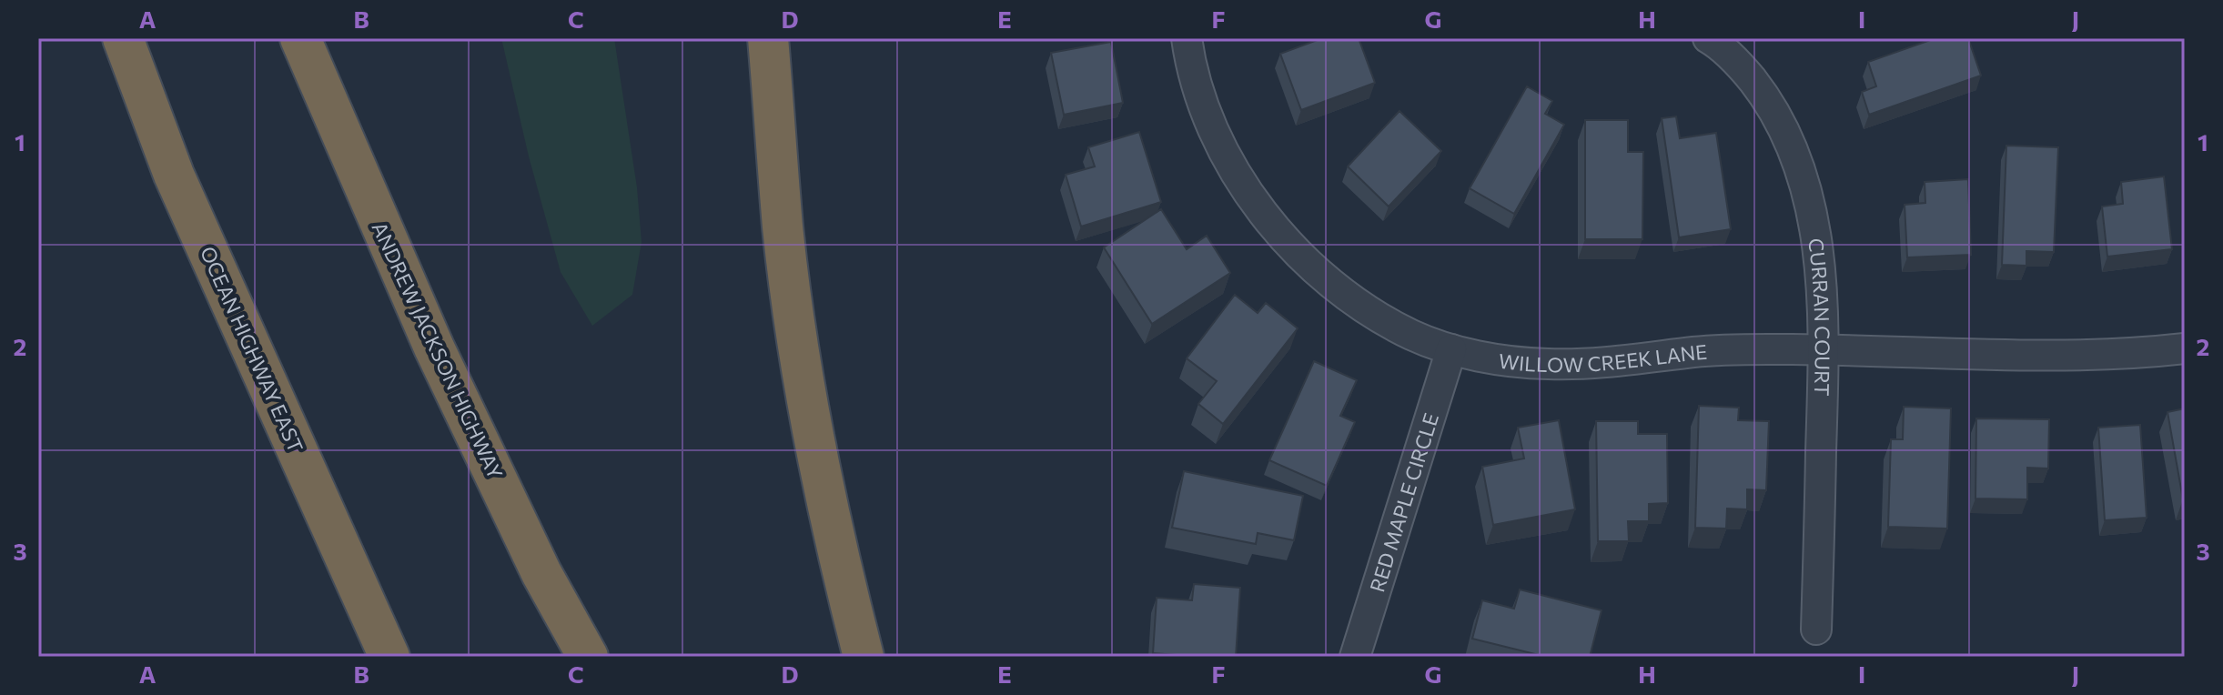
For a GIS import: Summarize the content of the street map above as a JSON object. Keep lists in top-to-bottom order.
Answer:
{
  "streets": {
    "highway": ["OCEAN HIGHWAY EAST", "ANDREW JACKSON HIGHWAY"],
    "street": ["CURRAN COURT", "WILLOW CREEK LANE", "RED MAPLE CIRCLE"]
  },
  "crossings": [
    ["CURRAN COURT", "WILLOW CREEK LANE"],
    ["WILLOW CREEK LANE", "RED MAPLE CIRCLE"]
  ],
  "grid": {
    "columns": [
      "A",
      "B",
      "C",
      "D",
      "E",
      "F",
      "G",
      "H",
      "I",
      "J"
    ],
    "rows": ["1", "2", "3"]
  }
}
